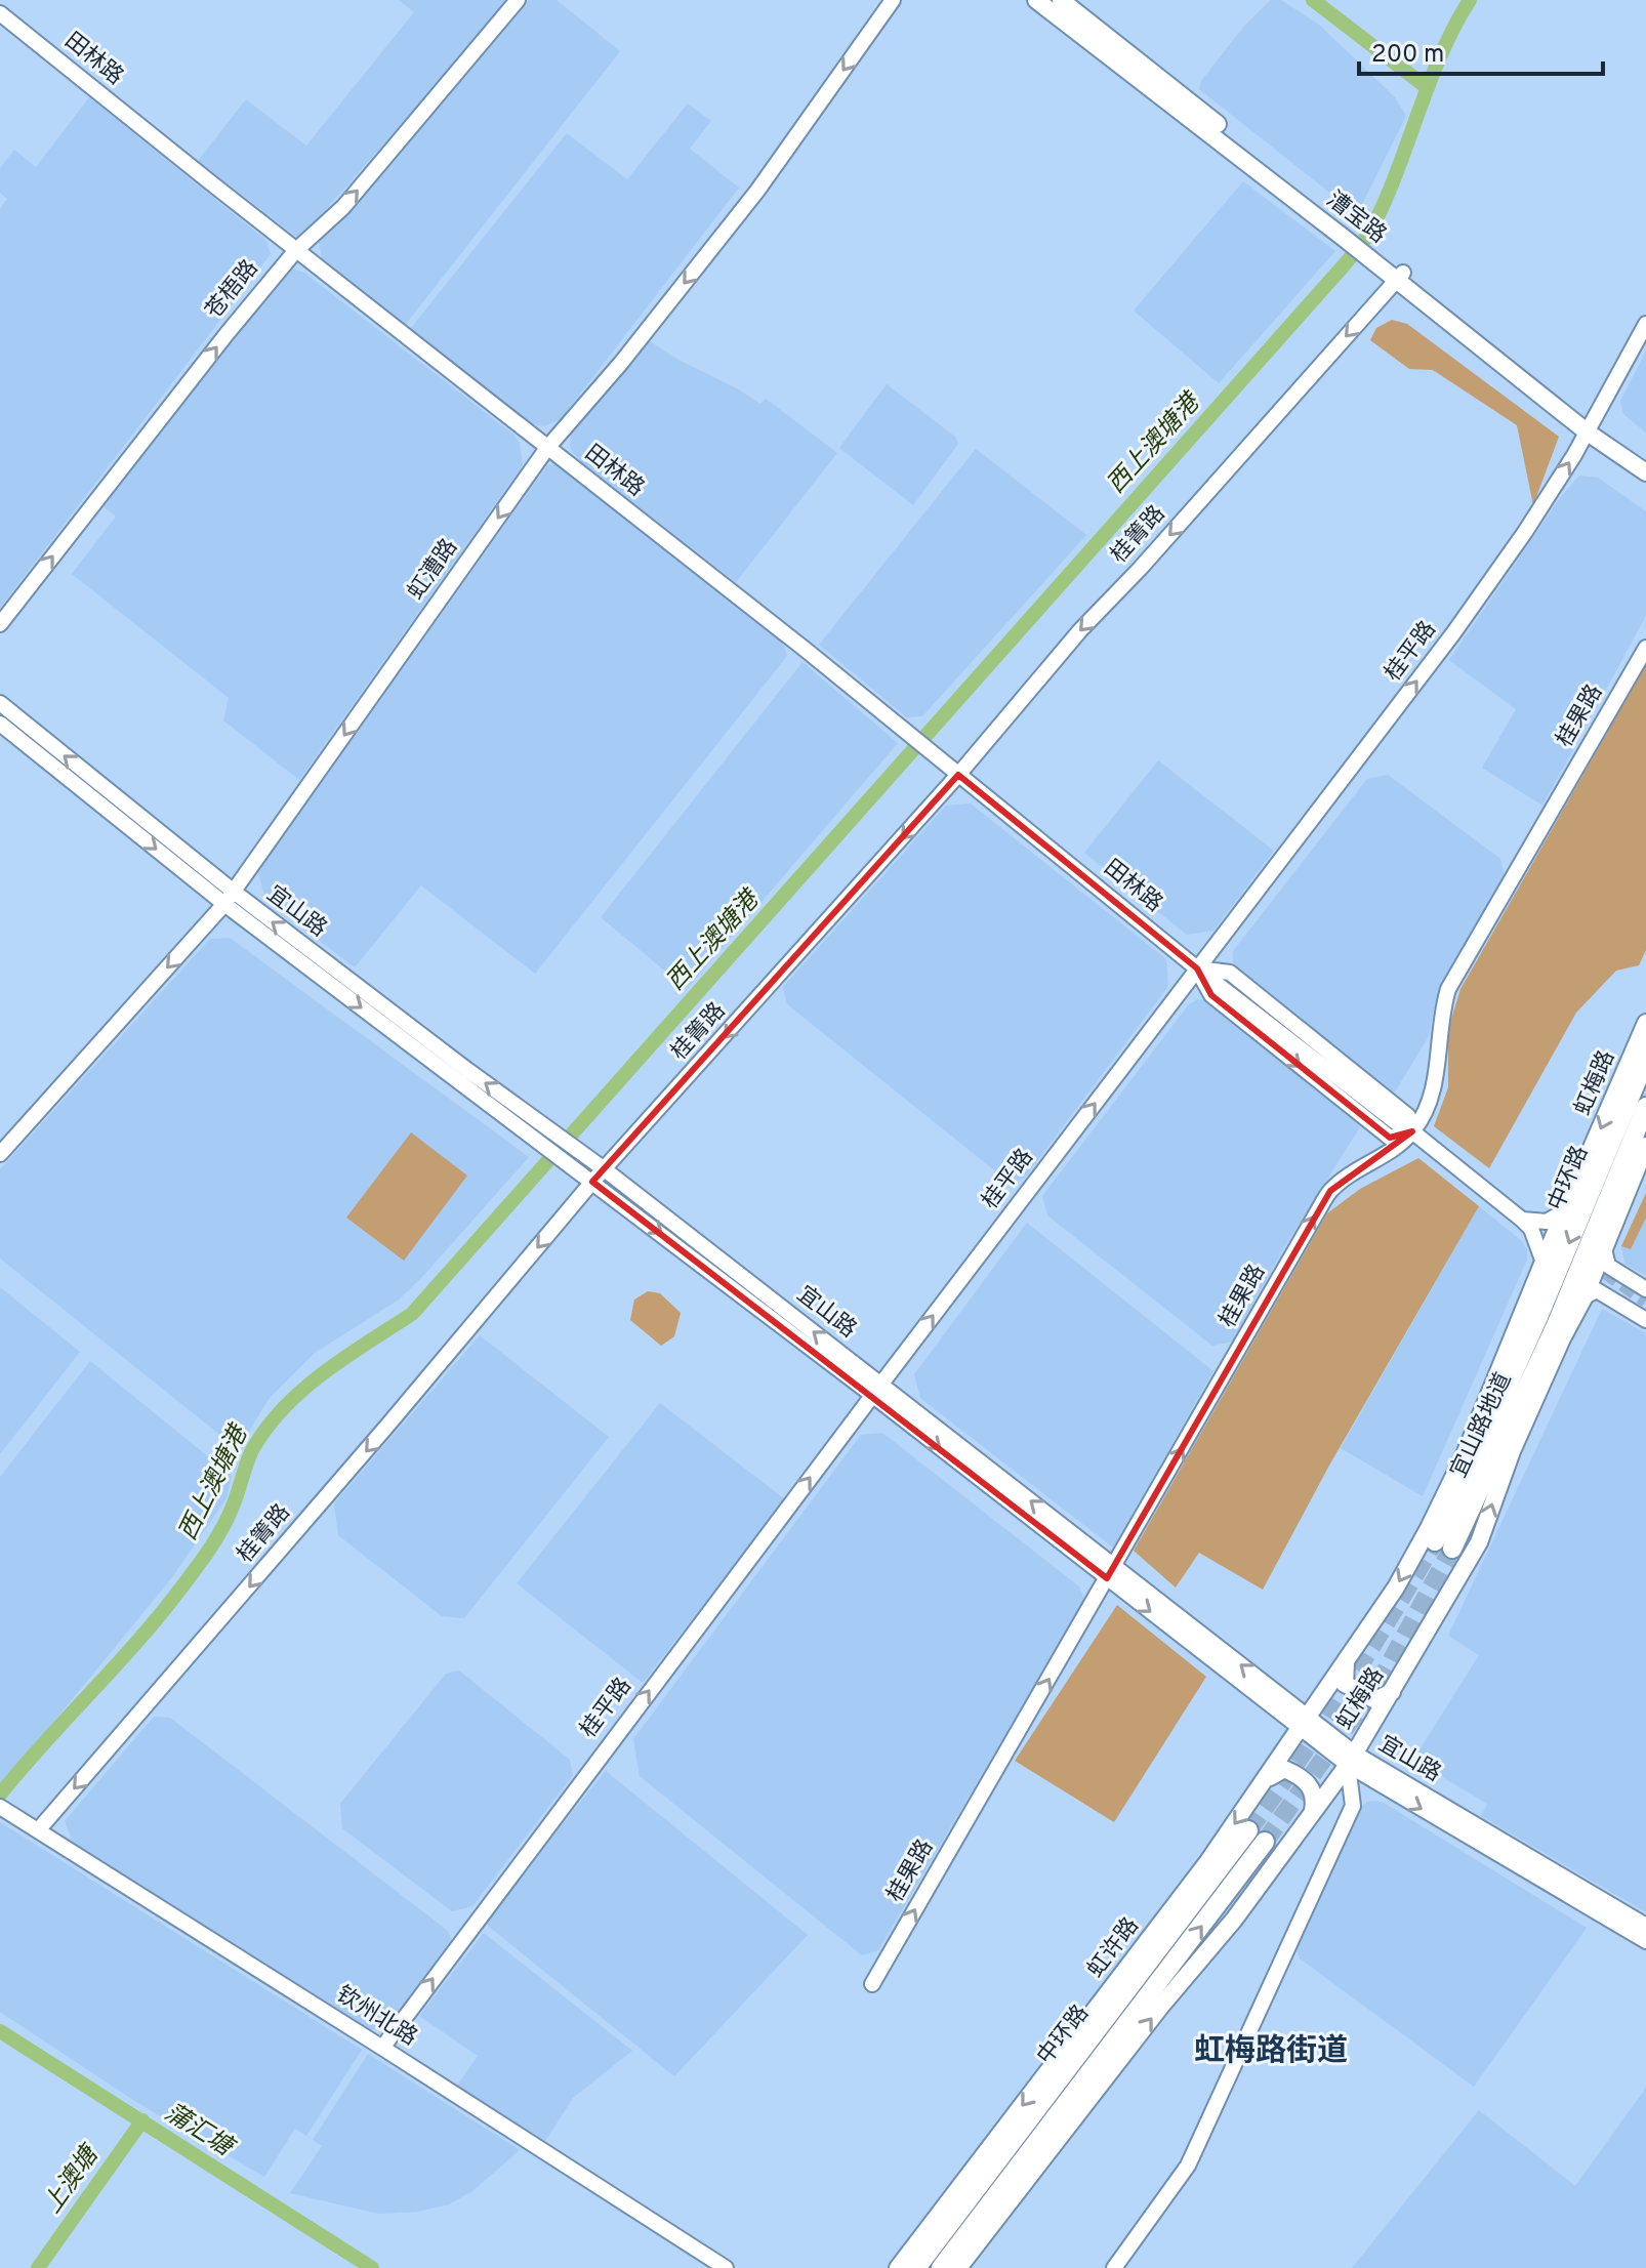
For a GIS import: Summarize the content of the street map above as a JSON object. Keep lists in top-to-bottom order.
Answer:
{
  "streets": {
    "highway": ["中环路", "宜山路地道"],
    "main road": ["漕宝路", "虹梅路", "虹许路"],
    "street": [
      "田林路",
      "苍梧路",
      "桂箐路",
      "虹漕路",
      "桂平路",
      "桂果路",
      "宜山路",
      "钦州北路"
    ]
  },
  "crossings": [
    ["田林路", "苍梧路"],
    ["田林路", "桂箐路"],
    ["田林路", "虹漕路"],
    ["田林路", "桂平路"],
    ["田林路", "桂果路"],
    ["田林路", "虹梅路"],
    ["漕宝路", "桂箐路"],
    ["漕宝路", "桂平路"],
    ["桂箐路", "宜山路"],
    ["桂箐路", "钦州北路"],
    ["虹漕路", "宜山路"],
    ["桂平路", "宜山路"],
    ["桂平路", "钦州北路"],
    ["桂果路", "宜山路"],
    ["宜山路", "虹梅路"],
    ["宜山路", "虹许路"],
    ["虹梅路", "虹许路"],
    ["中环路", "宜山路地道"]
  ],
  "one_way": [
    "苍梧路",
    "桂箐路",
    "虹漕路",
    "桂平路",
    "桂果路"
  ],
  "districts": ["虹梅路街道"],
  "water": ["西上澳塘港", "蒲汇塘", "上澳塘"],
  "scale_bar": "200 m"
}
